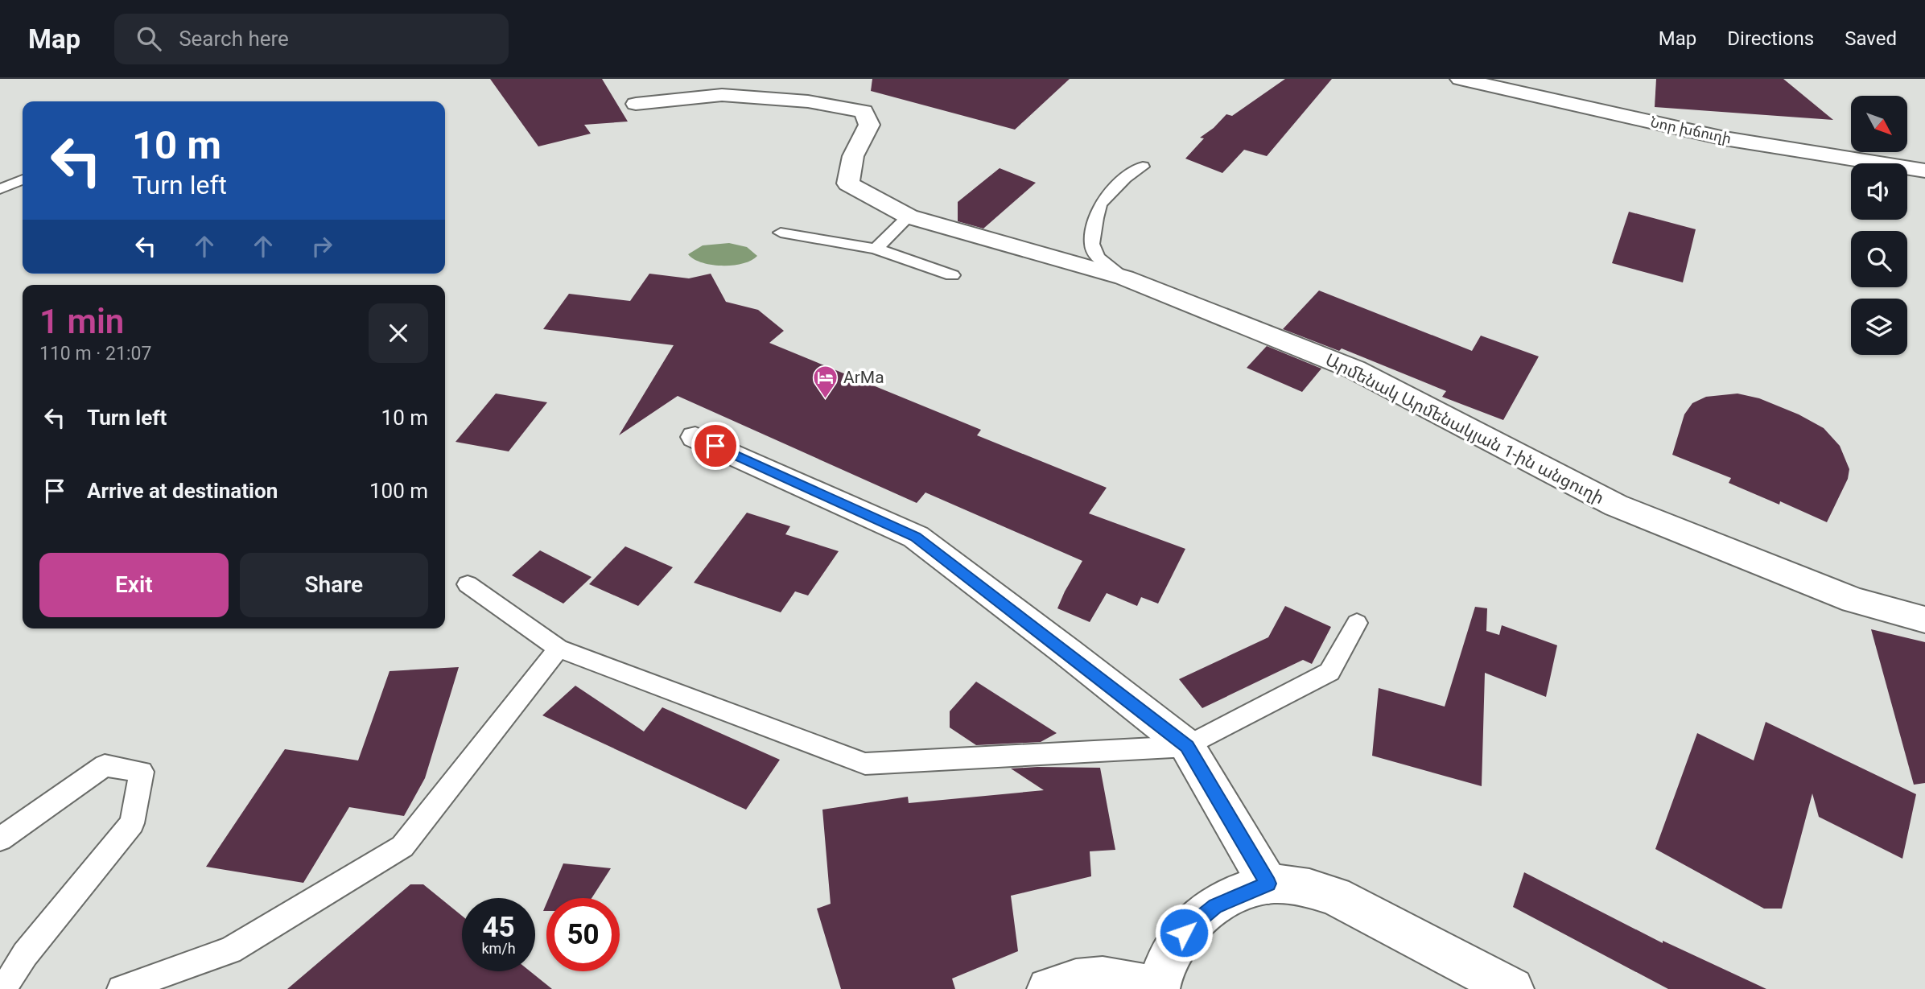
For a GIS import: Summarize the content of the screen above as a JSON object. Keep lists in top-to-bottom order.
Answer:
{
  "streets": {
    "street": ["Նոր խճուղի", "Արմենակ Արմենակյան 1-ին անցուղի"]
  },
  "places": {
    "hotel": ["ArMa"]
  },
  "north": "bottom right",
  "page": {
    "header": "Map",
    "search": "Search here",
    "nav": ["Map", "Directions", "Saved"],
    "turn": ["10 m", "Turn left"],
    "heading": ["1 min", "110 m · 21:07"],
    "list": [
      {
        "name": "Turn left",
        "value": "10 m"
      },
      {
        "name": "Arrive at destination",
        "value": "100 m"
      }
    ],
    "buttons": ["Exit", "Share"],
    "speed": "45 km/h",
    "limit": "50"
  }
}
